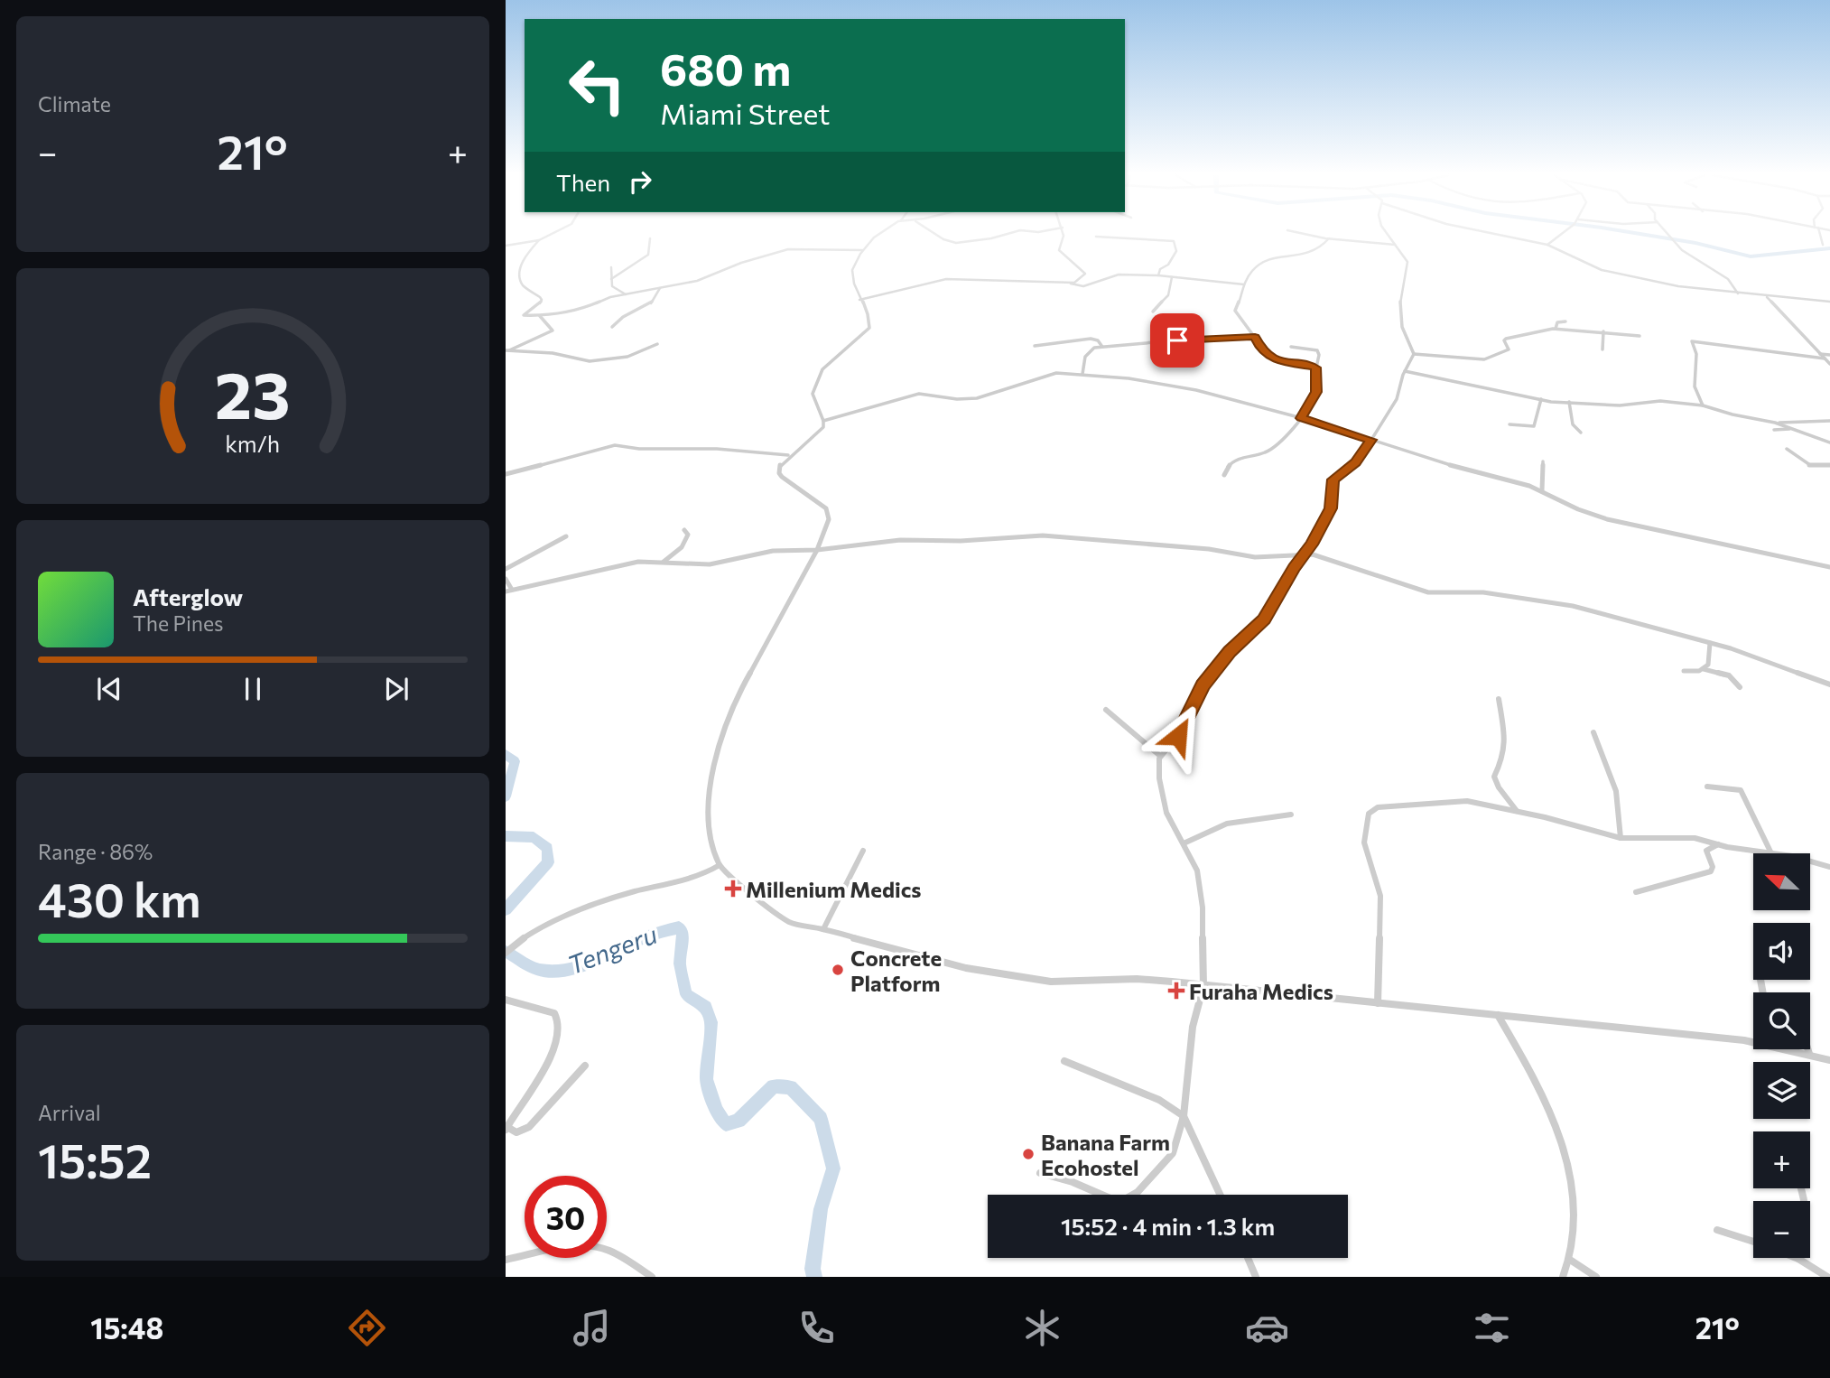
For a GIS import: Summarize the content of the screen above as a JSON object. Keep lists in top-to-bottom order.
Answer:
{
  "water": ["Tengeru"],
  "places": {
    "health": ["Millenium Medics", "Furaha Medics"],
    "other": ["Concrete Platform", "Banana Farm Ecohostel"]
  },
  "north": "top left",
  "page": {
    "tile": [
      "Climate",
      ["Range · 86%", "430 km"],
      ["Arrival", "15:52"]
    ],
    "turn": ["680 m", "Miami Street"],
    "heat": ["−", "21°", "+"],
    "then": "Then",
    "song": ["Afterglow", "The Pines"],
    "map_buttons": ["+", "−"],
    "limit": "30",
    "trip": "15:52 · 4 min · 1.3 km",
    "tabs": ["15:48", "21°"],
    "gauge": ["23", "km/h"]
  }
}
